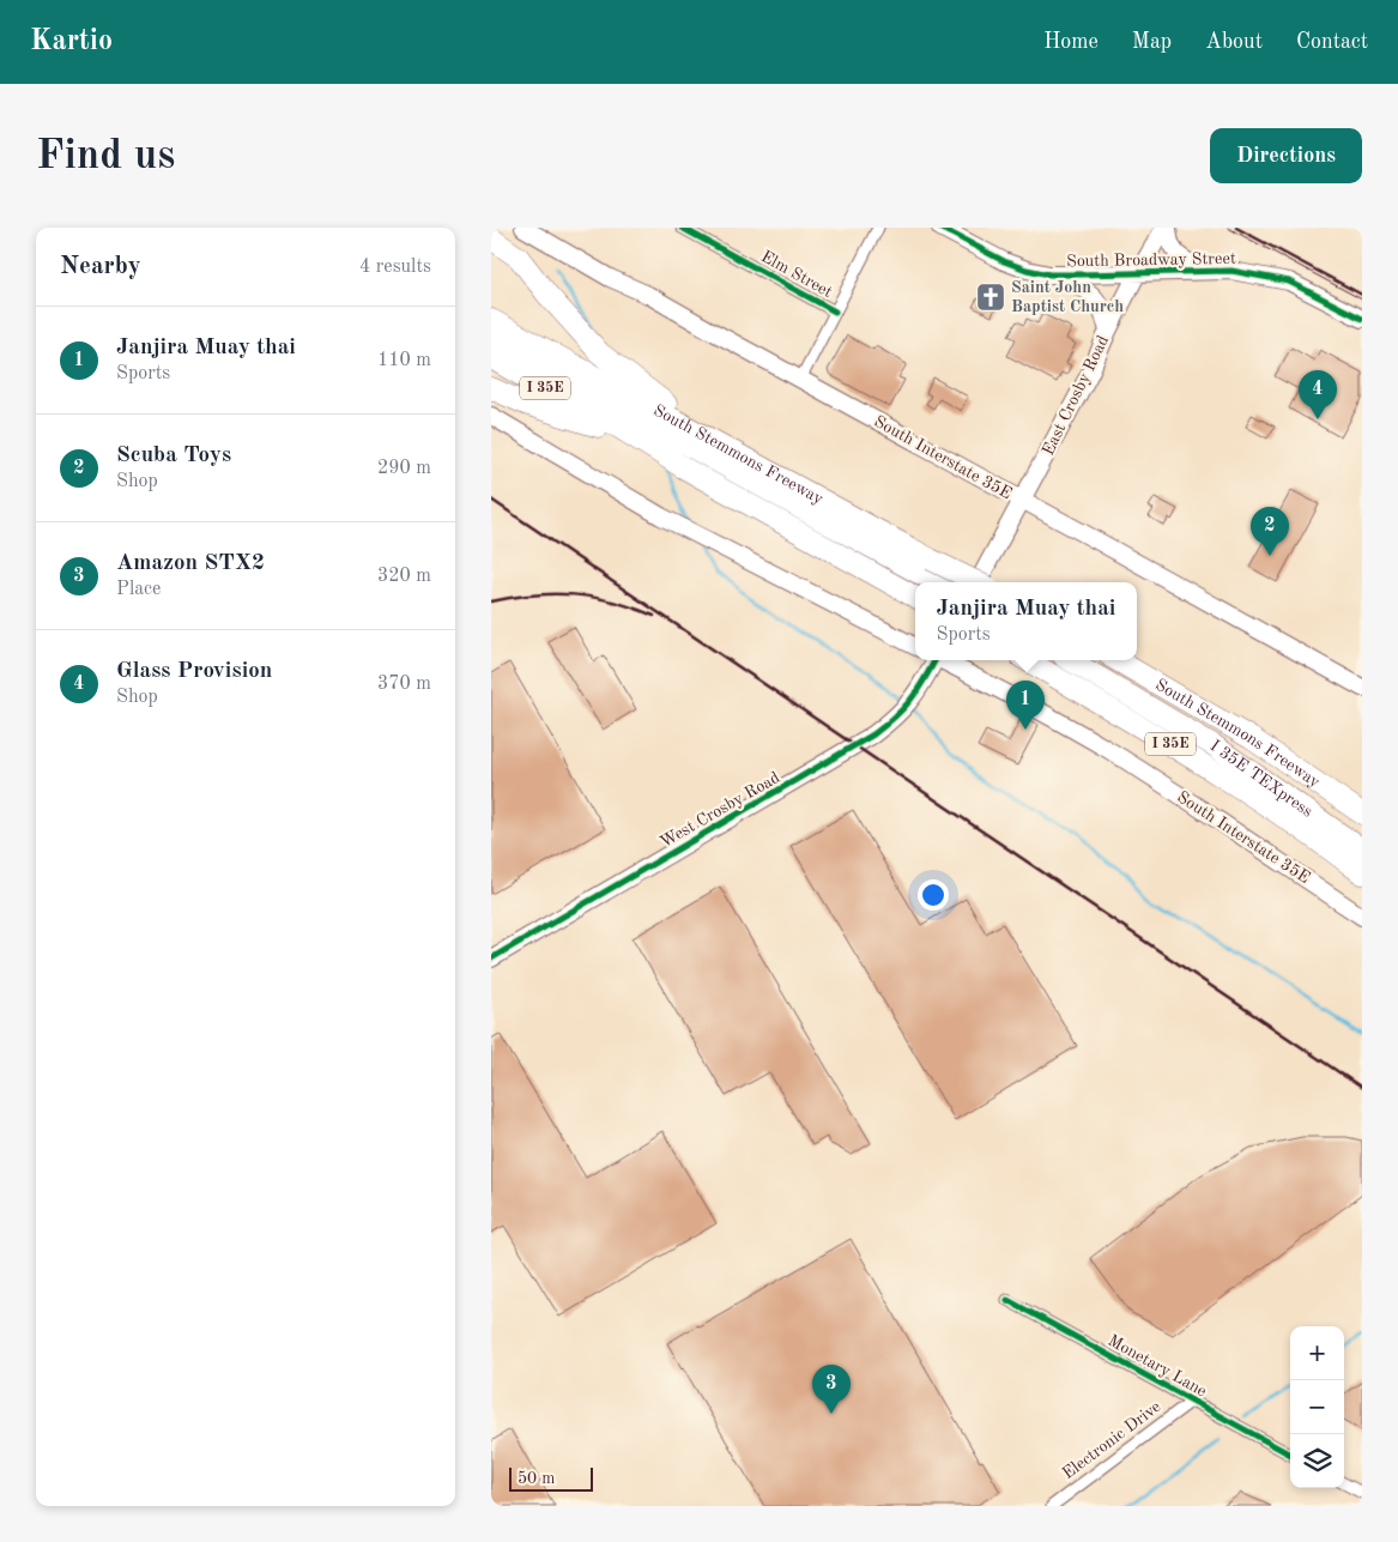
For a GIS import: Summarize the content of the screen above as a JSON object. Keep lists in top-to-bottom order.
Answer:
{
  "streets": {
    "highway": ["I 35E", "South Stemmons Freeway", "I 35E TEXpress"],
    "main road": [
      "South Broadway Street",
      "East Crosby Road",
      "South Interstate 35E",
      "West Crosby Road"
    ],
    "street": ["Elm Street", "Monetary Lane", "Electronic Drive"]
  },
  "crossings": [
    ["South Broadway Street", "East Crosby Road"],
    ["East Crosby Road", "South Interstate 35E"],
    ["Monetary Lane", "Electronic Drive"]
  ],
  "places": {
    "church": ["Saint John Baptist Church"]
  },
  "scale_bar": "50 m",
  "page": {
    "header": "Kartio",
    "nav": [
      "Home",
      "Map",
      "About",
      "Contact"
    ],
    "buttons": "Directions",
    "title": "Find us",
    "heading": ["Nearby", "4 results"],
    "list": [
      {
        "mark": "1",
        "name": "Janjira Muay thai",
        "note": "Sports",
        "value": "110 m"
      },
      {
        "mark": "2",
        "name": "Scuba Toys",
        "note": "Shop",
        "value": "290 m"
      },
      {
        "mark": "3",
        "name": "Amazon STX2",
        "note": "Place",
        "value": "320 m"
      },
      {
        "mark": "4",
        "name": "Glass Provision",
        "note": "Shop",
        "value": "370 m"
      }
    ],
    "pins": [
      "4",
      "2",
      "1",
      "3"
    ],
    "popup": ["Janjira Muay thai", "Sports"],
    "map_buttons": ["+", "−"],
    "scale": "50 m"
  }
}
